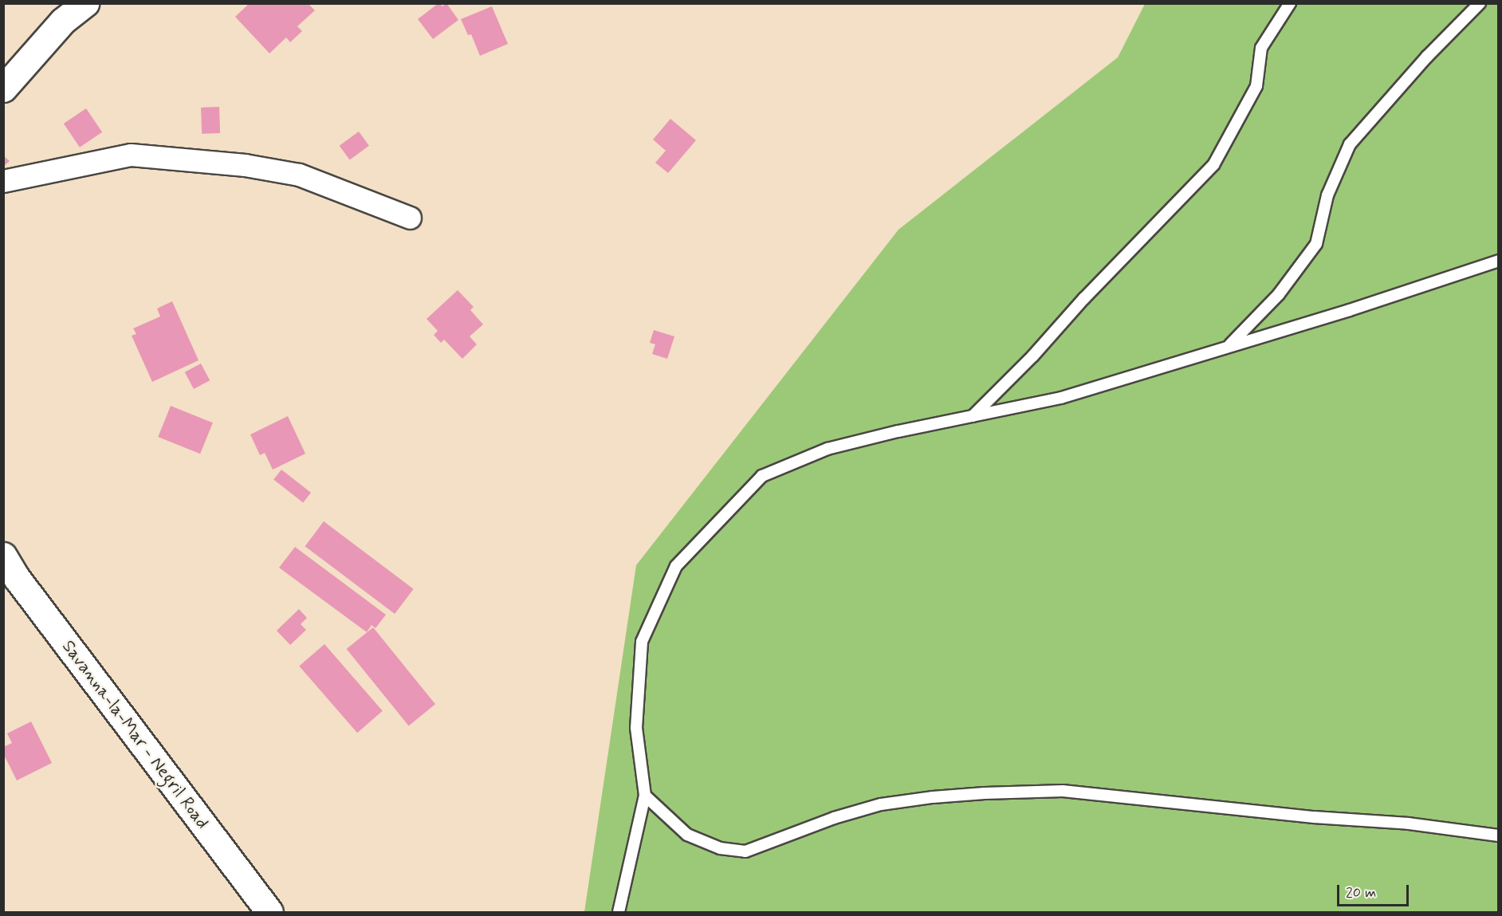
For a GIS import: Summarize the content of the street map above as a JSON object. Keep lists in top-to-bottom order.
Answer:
{
  "streets": {
    "main road": ["Savanna-la-Mar - Negril Road"]
  },
  "scale_bar": "20 m"
}
